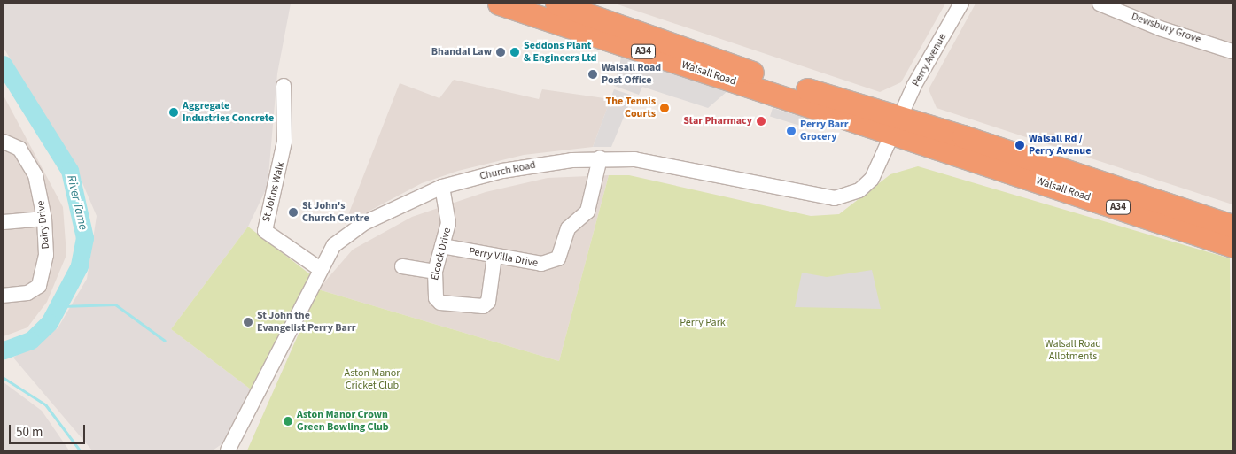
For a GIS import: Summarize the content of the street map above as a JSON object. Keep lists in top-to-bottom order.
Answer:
{
  "streets": {
    "highway": ["A34", "Walsall Road"],
    "street": [
      "Dewsbury Grove",
      "Perry Avenue",
      "Church Road",
      "St Johns Walk",
      "Dairy Drive",
      "Elcock Drive",
      "Perry Villa Drive"
    ]
  },
  "crossings": [
    ["Perry Avenue", "Walsall Road"],
    ["Perry Avenue", "Church Road"],
    ["Walsall Road", "Church Road"],
    ["Church Road", "St Johns Walk"],
    ["Church Road", "Elcock Drive"],
    ["Church Road", "Perry Villa Drive"],
    ["Elcock Drive", "Perry Villa Drive"]
  ],
  "water": ["River Tame"],
  "parks": ["Perry Park", "Walsall Road Allotments", "Aston Manor Cricket Club"],
  "places": [
    "Bhandal Law",
    "Seddons Plant & Engineers Ltd",
    "Walsall Road Post Office",
    "The Tennis Courts",
    "Aggregate Industries Concrete",
    "Star Pharmacy",
    "Perry Barr Grocery",
    "Walsall Rd / Perry Avenue",
    "St John's Church Centre",
    "St John the Evangelist Perry Barr",
    "Aston Manor Crown Green Bowling Club"
  ],
  "scale_bar": "50 m"
}
